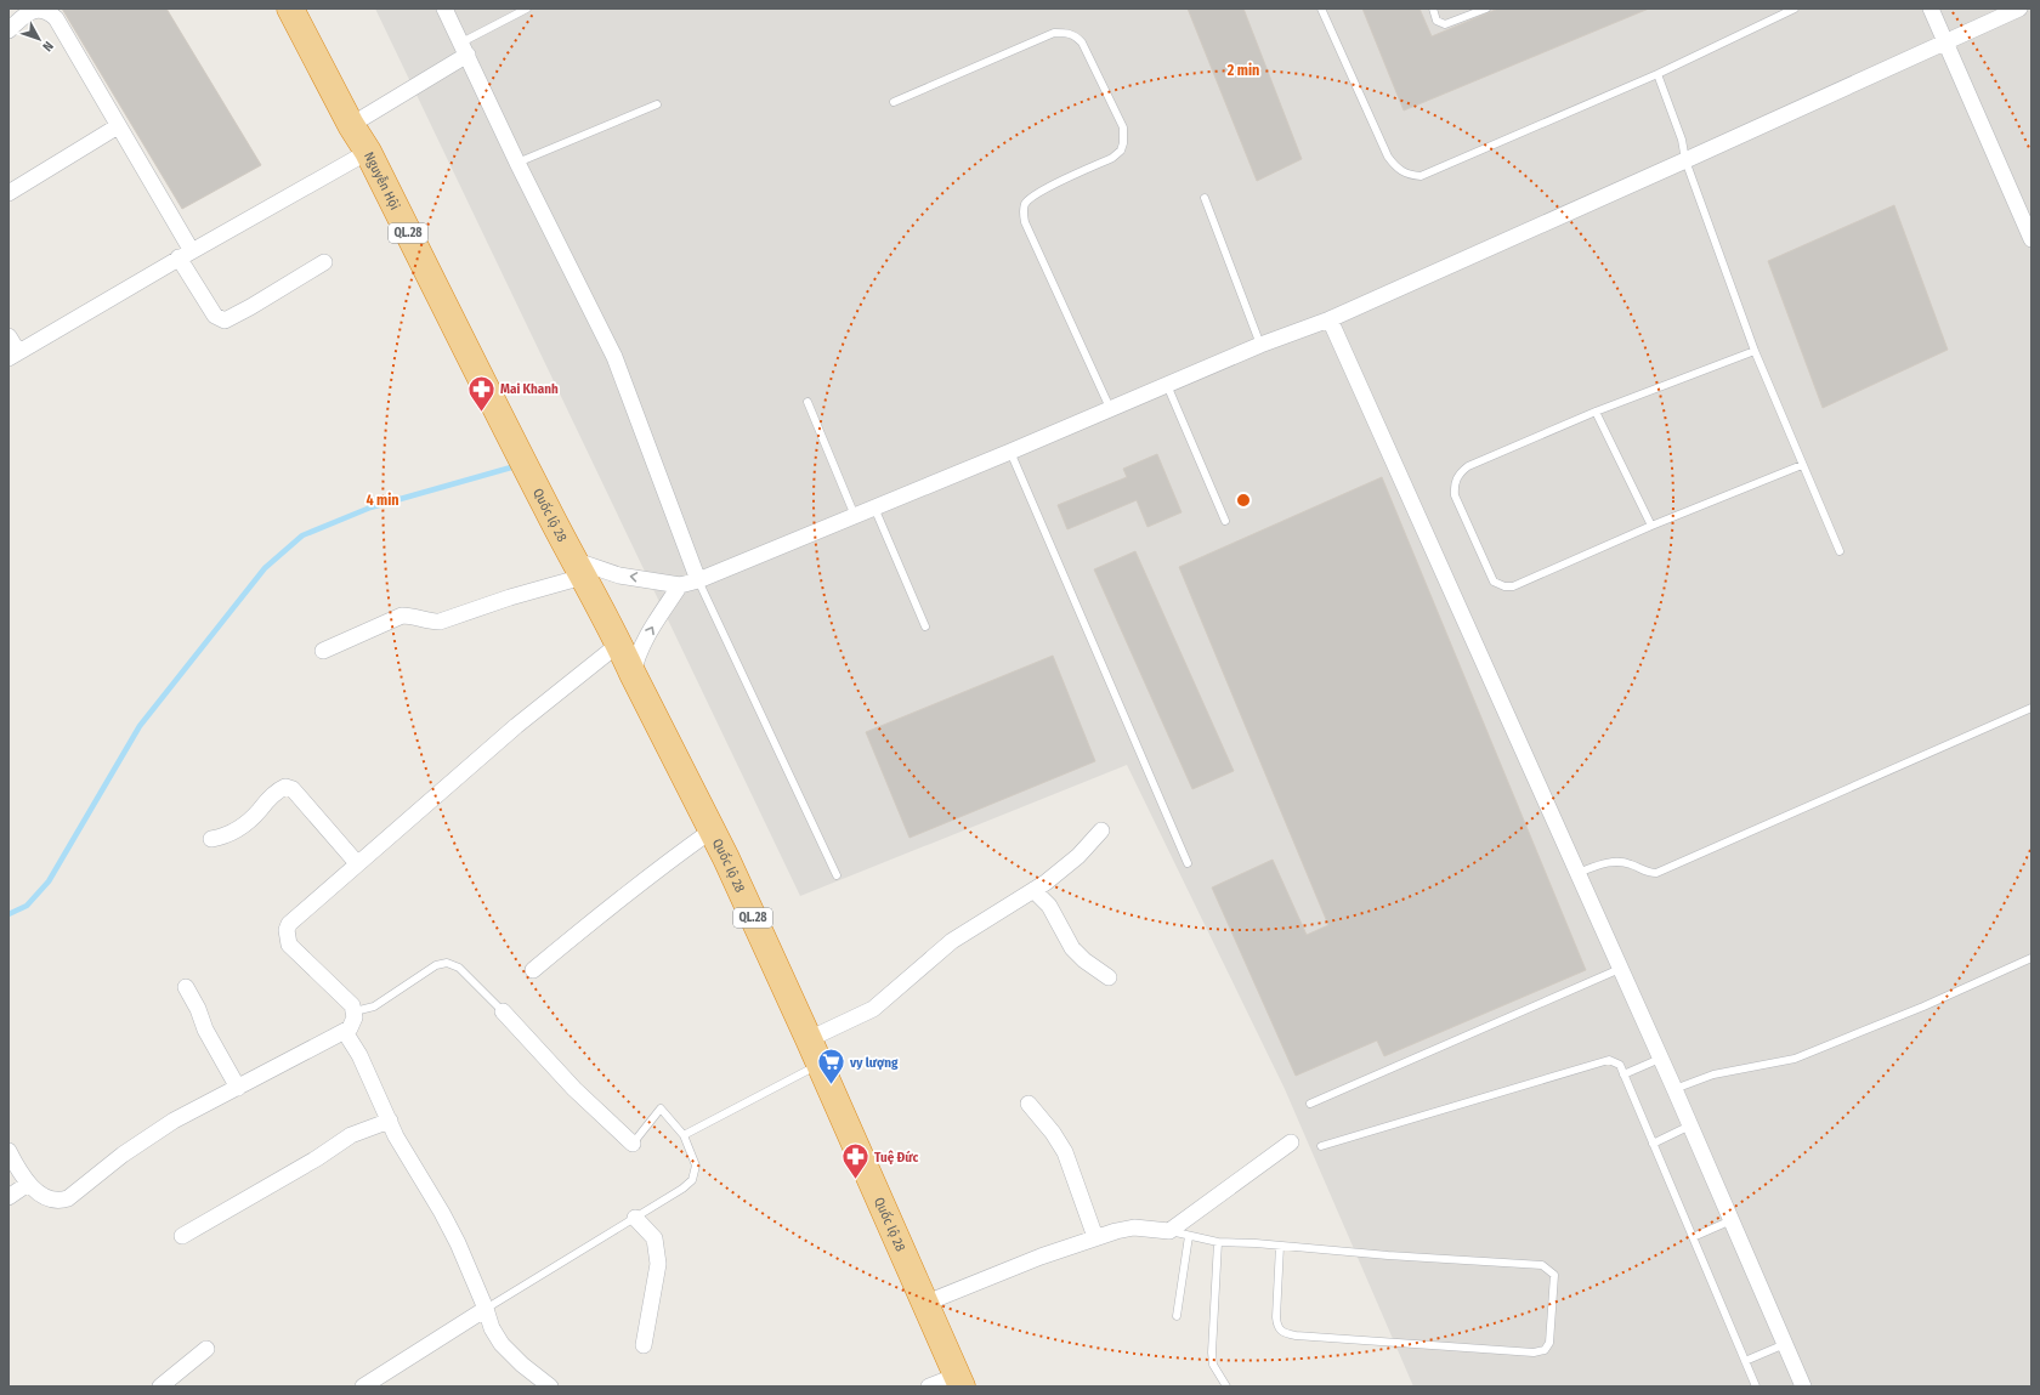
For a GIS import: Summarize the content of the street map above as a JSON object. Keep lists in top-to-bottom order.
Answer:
{
  "streets": {
    "highway": ["Nguyễn Hội", "QL.28", "Quốc lộ 28"]
  },
  "crossings": [
    ["Nguyễn Hội", "Quốc lộ 28"]
  ],
  "places": {
    "pharmacy": ["Mai Khanh", "Tuệ Đức"],
    "supermarket": ["vy lượng"]
  },
  "north": "bottom right",
  "rings": ["2 min", "4 min"]
}
